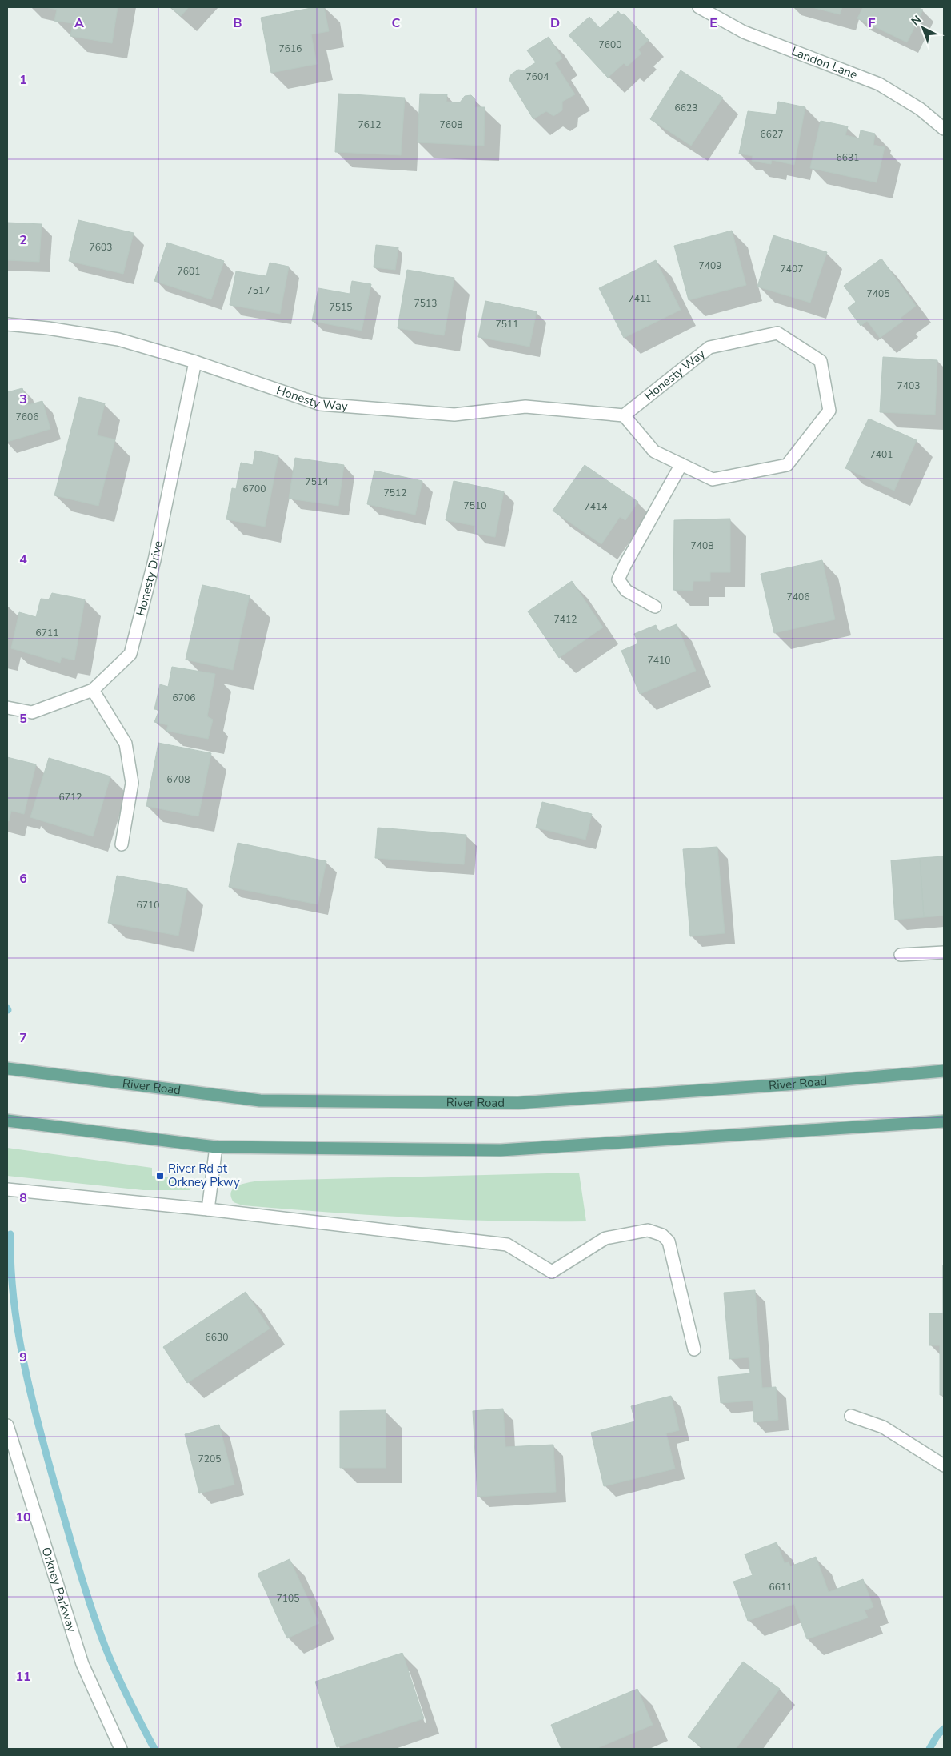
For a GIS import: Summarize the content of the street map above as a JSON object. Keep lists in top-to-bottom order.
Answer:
{
  "streets": {
    "main road": ["River Road"],
    "street": [
      "Landon Lane",
      "Honesty Way",
      "Honesty Drive",
      "Orkney Parkway"
    ]
  },
  "crossings": [
    ["Honesty Way", "Honesty Drive"]
  ],
  "places": {
    "transit": ["River Rd at Orkney Pkwy"]
  },
  "house_numbers": [
    "7600",
    "7616",
    "7604",
    "6623",
    "7612",
    "7608",
    "6627",
    "6631",
    "7603",
    "7409",
    "7407",
    "7601",
    "7517",
    "7405",
    "7411",
    "7513",
    "7515",
    "7511",
    "7403",
    "7606",
    "7401",
    "7514",
    "6700",
    "7512",
    "7510",
    "7414",
    "7408",
    "7406",
    "7412",
    "6711",
    "7410",
    "6706",
    "6708",
    "6712",
    "6710",
    "6630",
    "7205",
    "6611",
    "7105"
  ],
  "north": "top left",
  "grid": {
    "columns": [
      "A",
      "B",
      "C",
      "D",
      "E",
      "F"
    ],
    "rows": [
      "1",
      "2",
      "3",
      "4",
      "5",
      "6",
      "7",
      "8",
      "9",
      "10",
      "11"
    ]
  }
}
